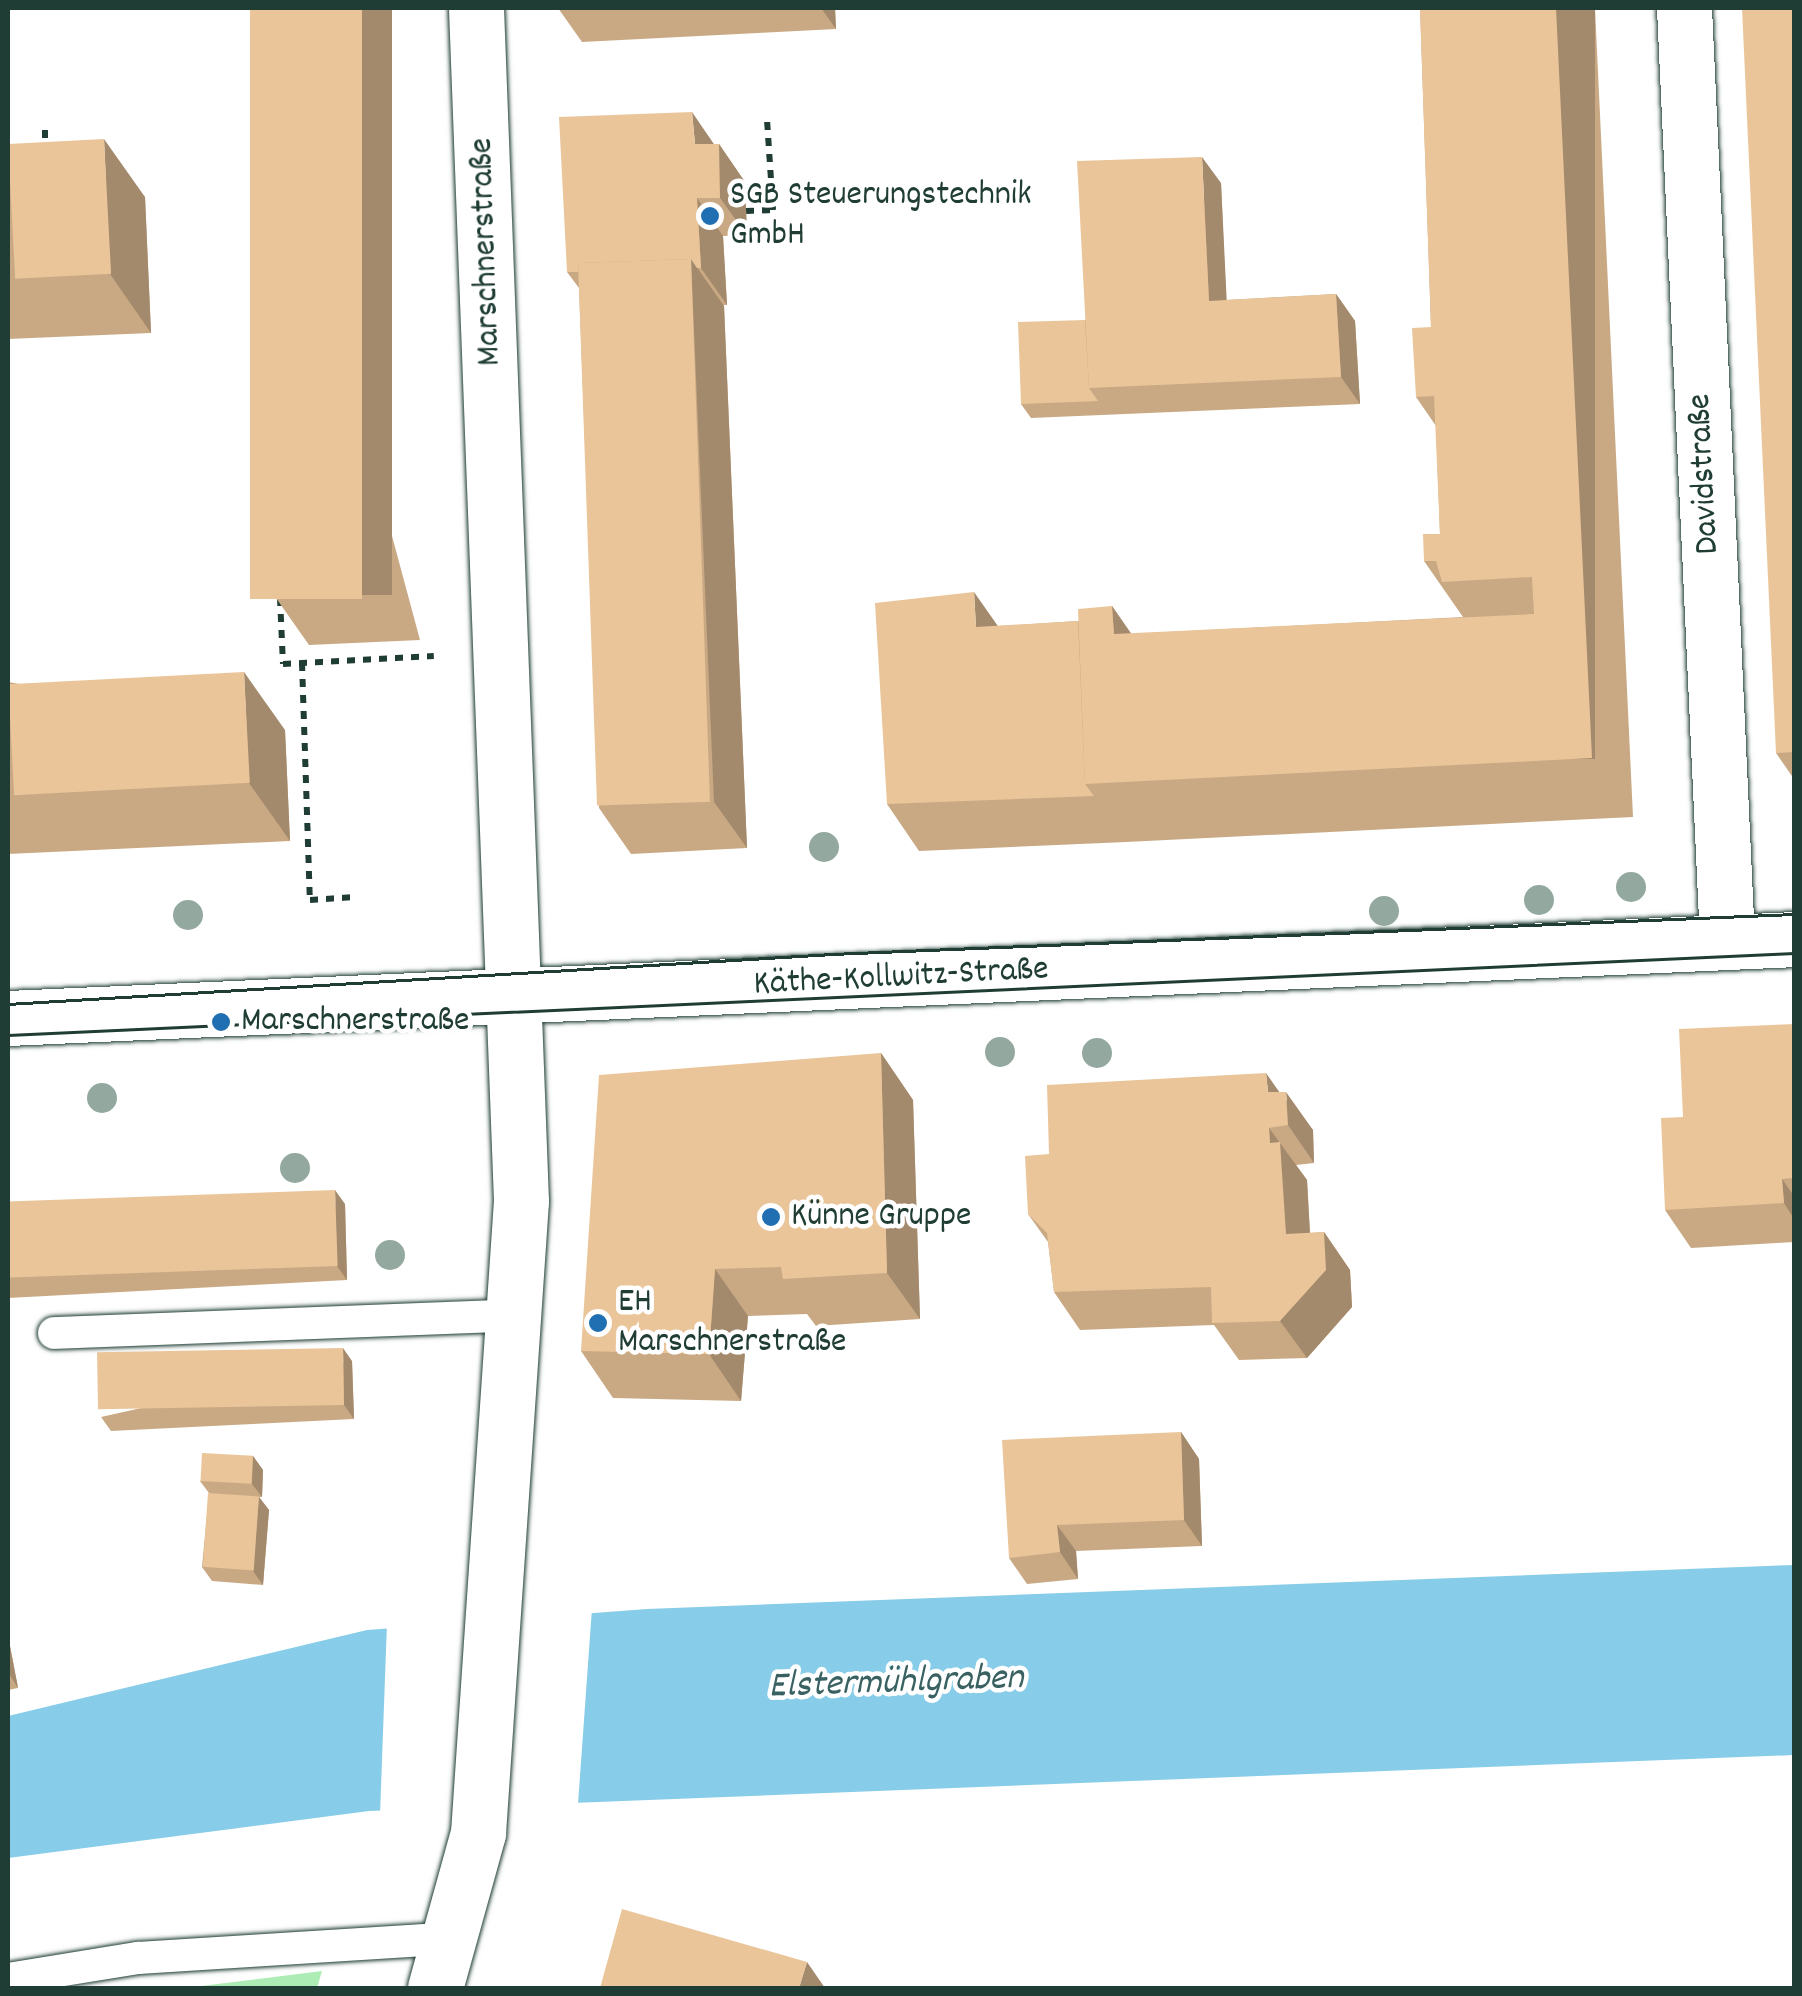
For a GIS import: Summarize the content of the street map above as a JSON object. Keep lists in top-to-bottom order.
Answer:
{
  "streets": {
    "main road": ["Marschnerstraße", "Davidstraße", "Käthe-Kollwitz-Straße"]
  },
  "crossings": [
    ["Marschnerstraße", "Käthe-Kollwitz-Straße"],
    ["Davidstraße", "Käthe-Kollwitz-Straße"]
  ],
  "water": ["Elstermühlgraben"],
  "places": [
    "SGB Steuerungstechnik GmbH",
    "Marschnerstraße",
    "Künne Gruppe",
    "EH Marschnerstraße"
  ]
}
